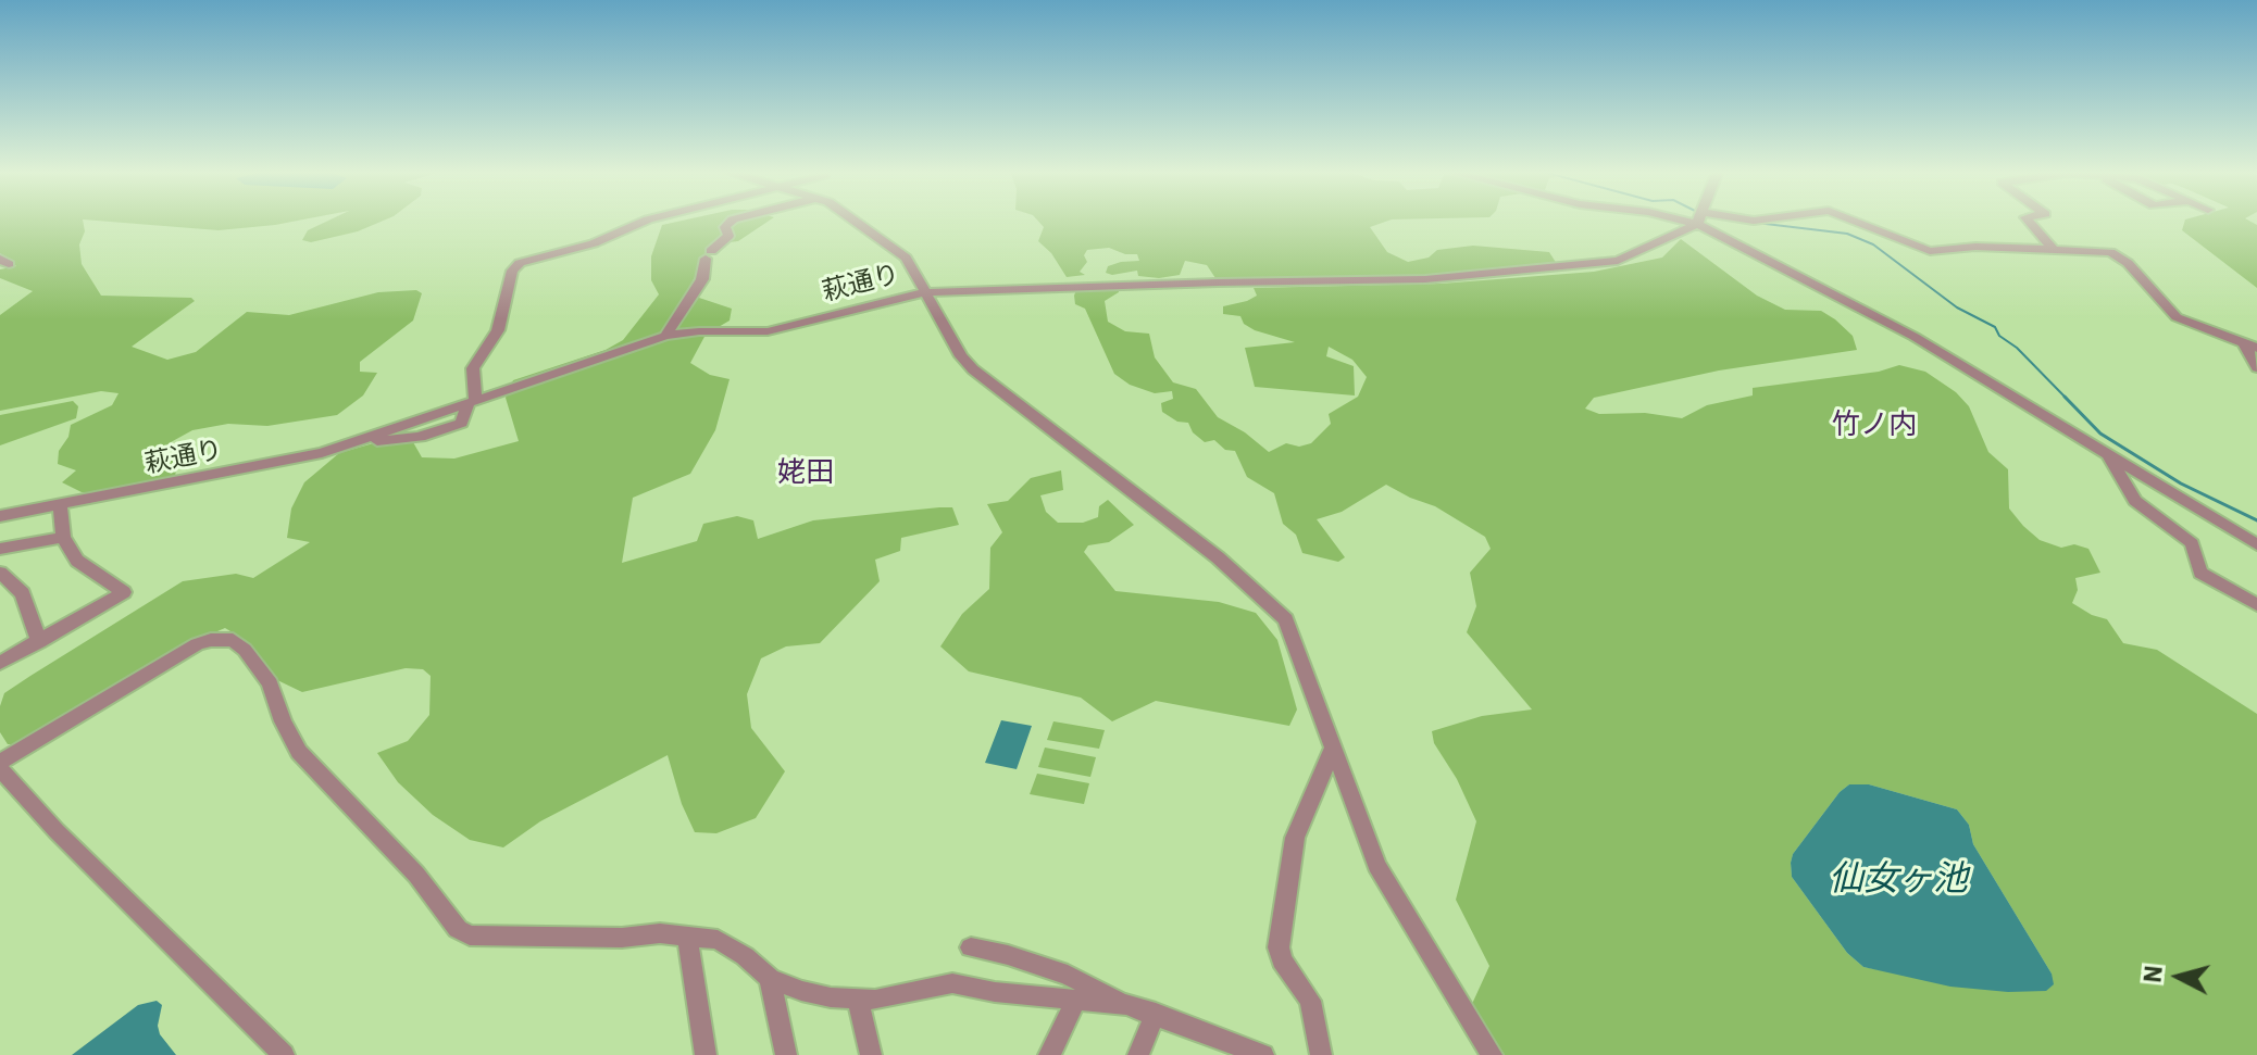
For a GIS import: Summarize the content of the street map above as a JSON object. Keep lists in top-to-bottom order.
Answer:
{
  "streets": {
    "street": ["萩通り"]
  },
  "districts": ["竹ノ内", "姥田"],
  "water": ["仙女ヶ池"],
  "north": "left"
}
